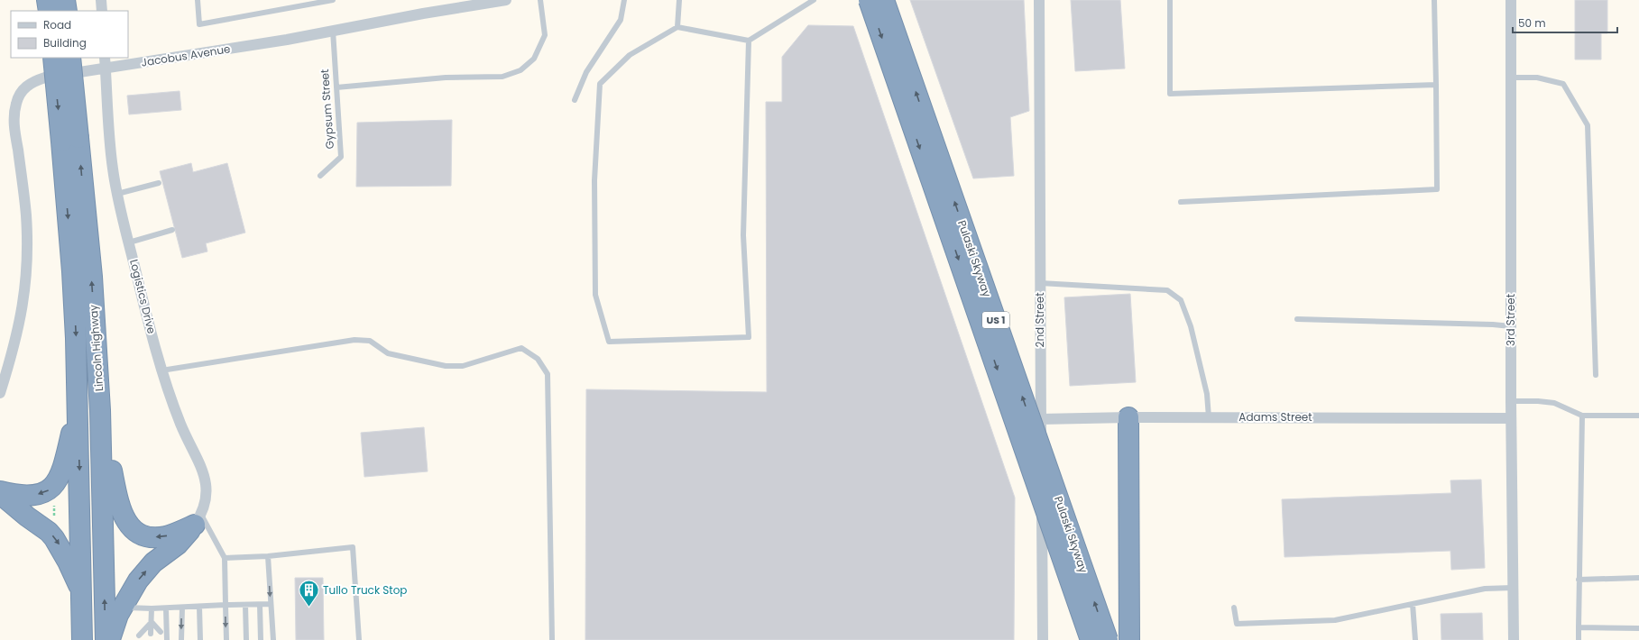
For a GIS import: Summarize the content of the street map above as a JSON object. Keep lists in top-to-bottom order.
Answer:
{
  "streets": {
    "highway": ["Pulaski Skyway", "US 1", "Lincoln Highway"],
    "street": [
      "Jacobus Avenue",
      "Logistics Drive",
      "2nd Street",
      "3rd Street",
      "Adams Street"
    ],
    "lane": ["Gypsum Street"]
  },
  "crossings": [
    ["Jacobus Avenue", "Gypsum Street"],
    ["Jacobus Avenue", "Logistics Drive"],
    ["2nd Street", "Adams Street"],
    ["3rd Street", "Adams Street"]
  ],
  "places": {
    "building": ["Tullo Truck Stop"]
  },
  "legend": ["Road", "Building"],
  "scale_bar": "50 m"
}
